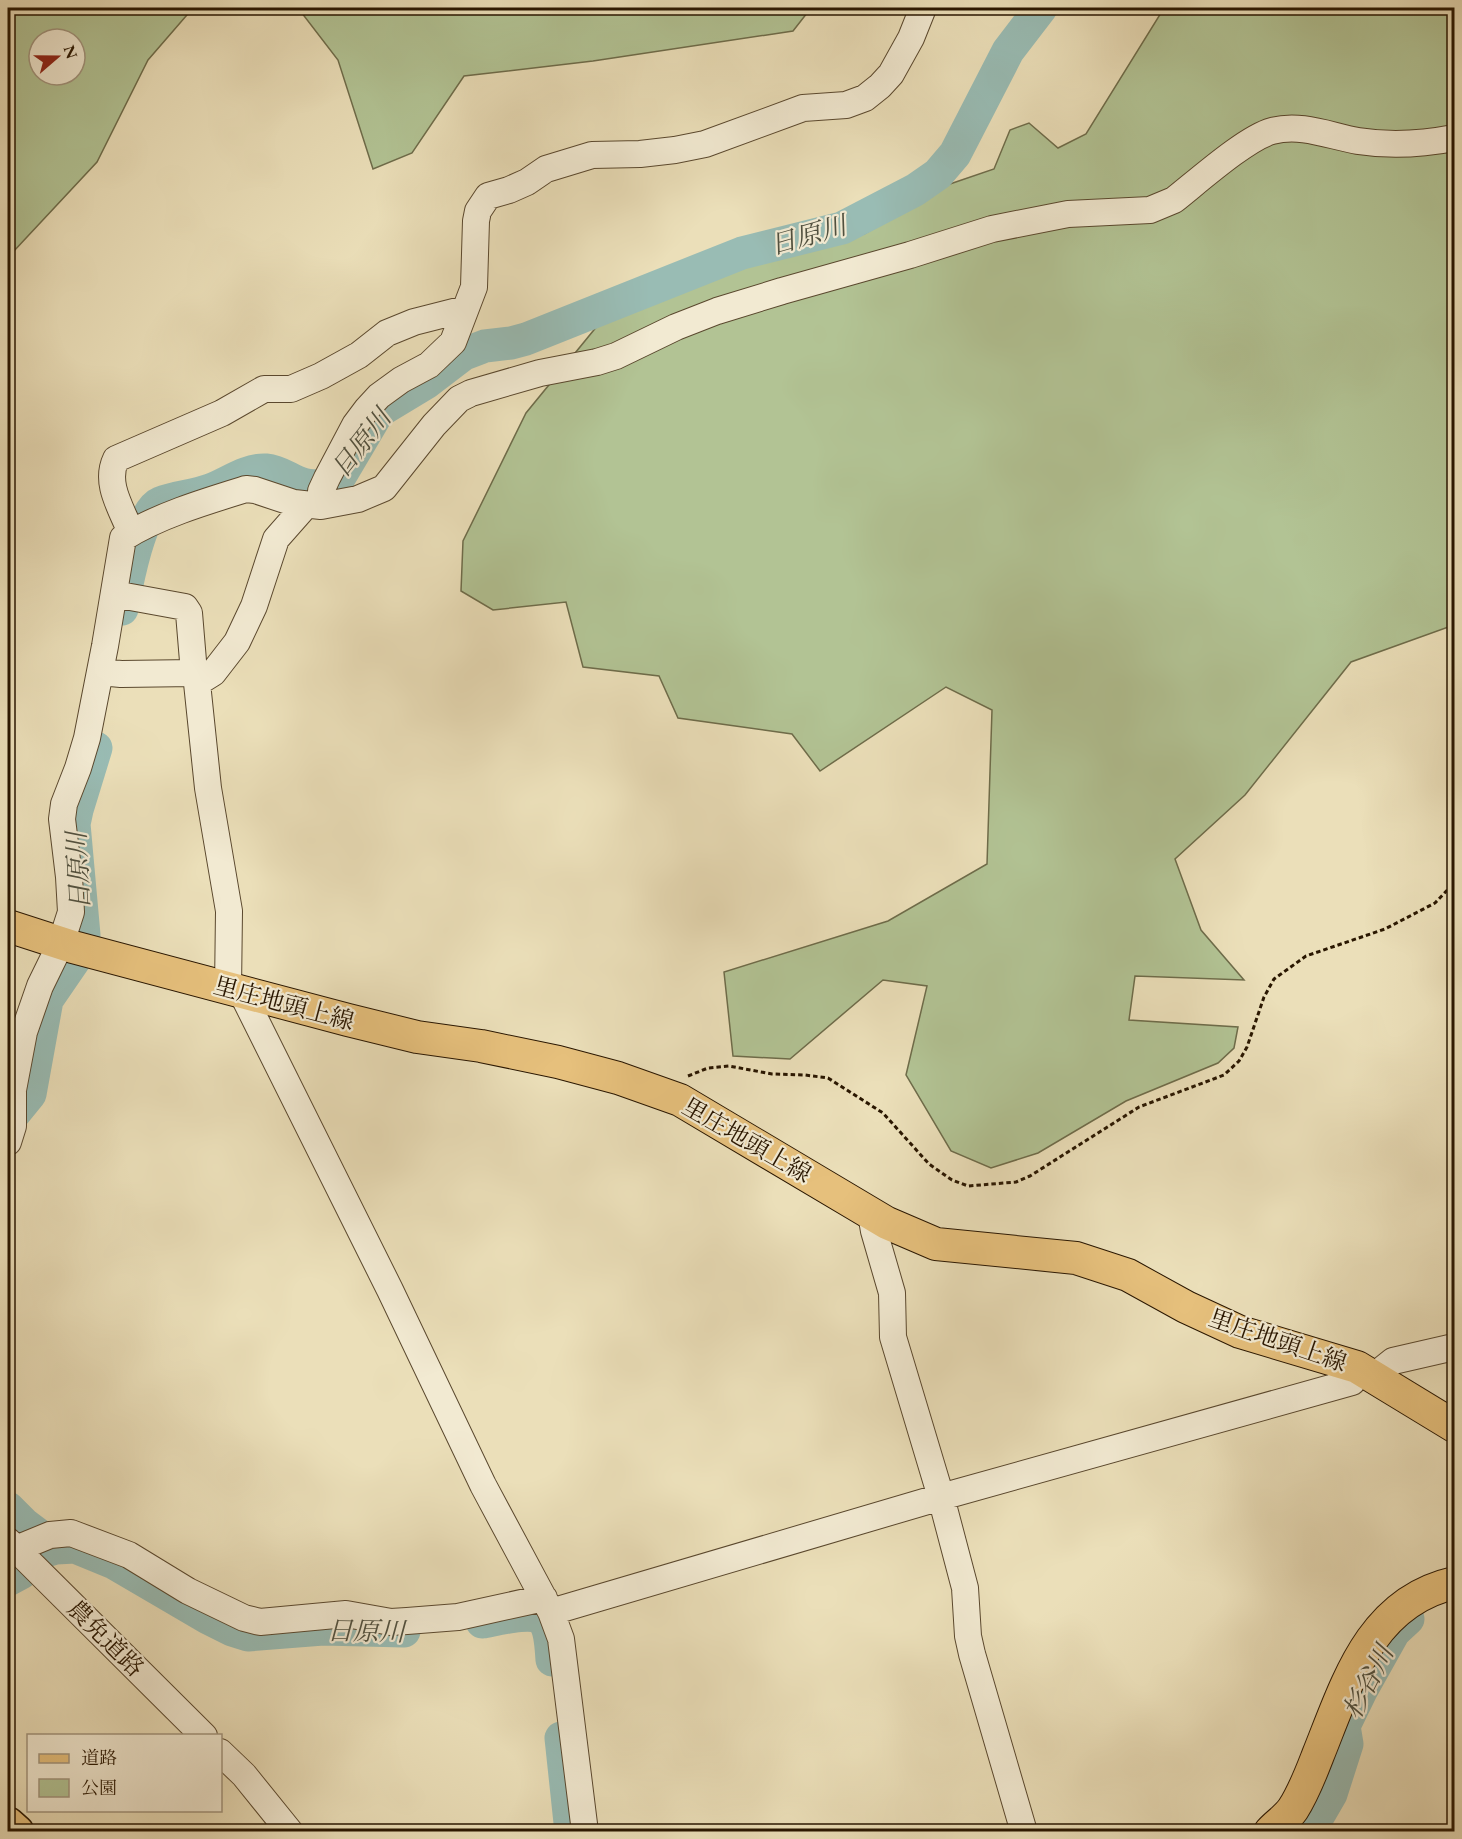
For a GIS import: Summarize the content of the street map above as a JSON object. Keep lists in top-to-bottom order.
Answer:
{
  "streets": {
    "main road": ["里庄地頭上線"],
    "street": ["農免道路"]
  },
  "water": ["日原川", "杉谷川"],
  "legend": ["道路", "公園"],
  "north": "right"
}
